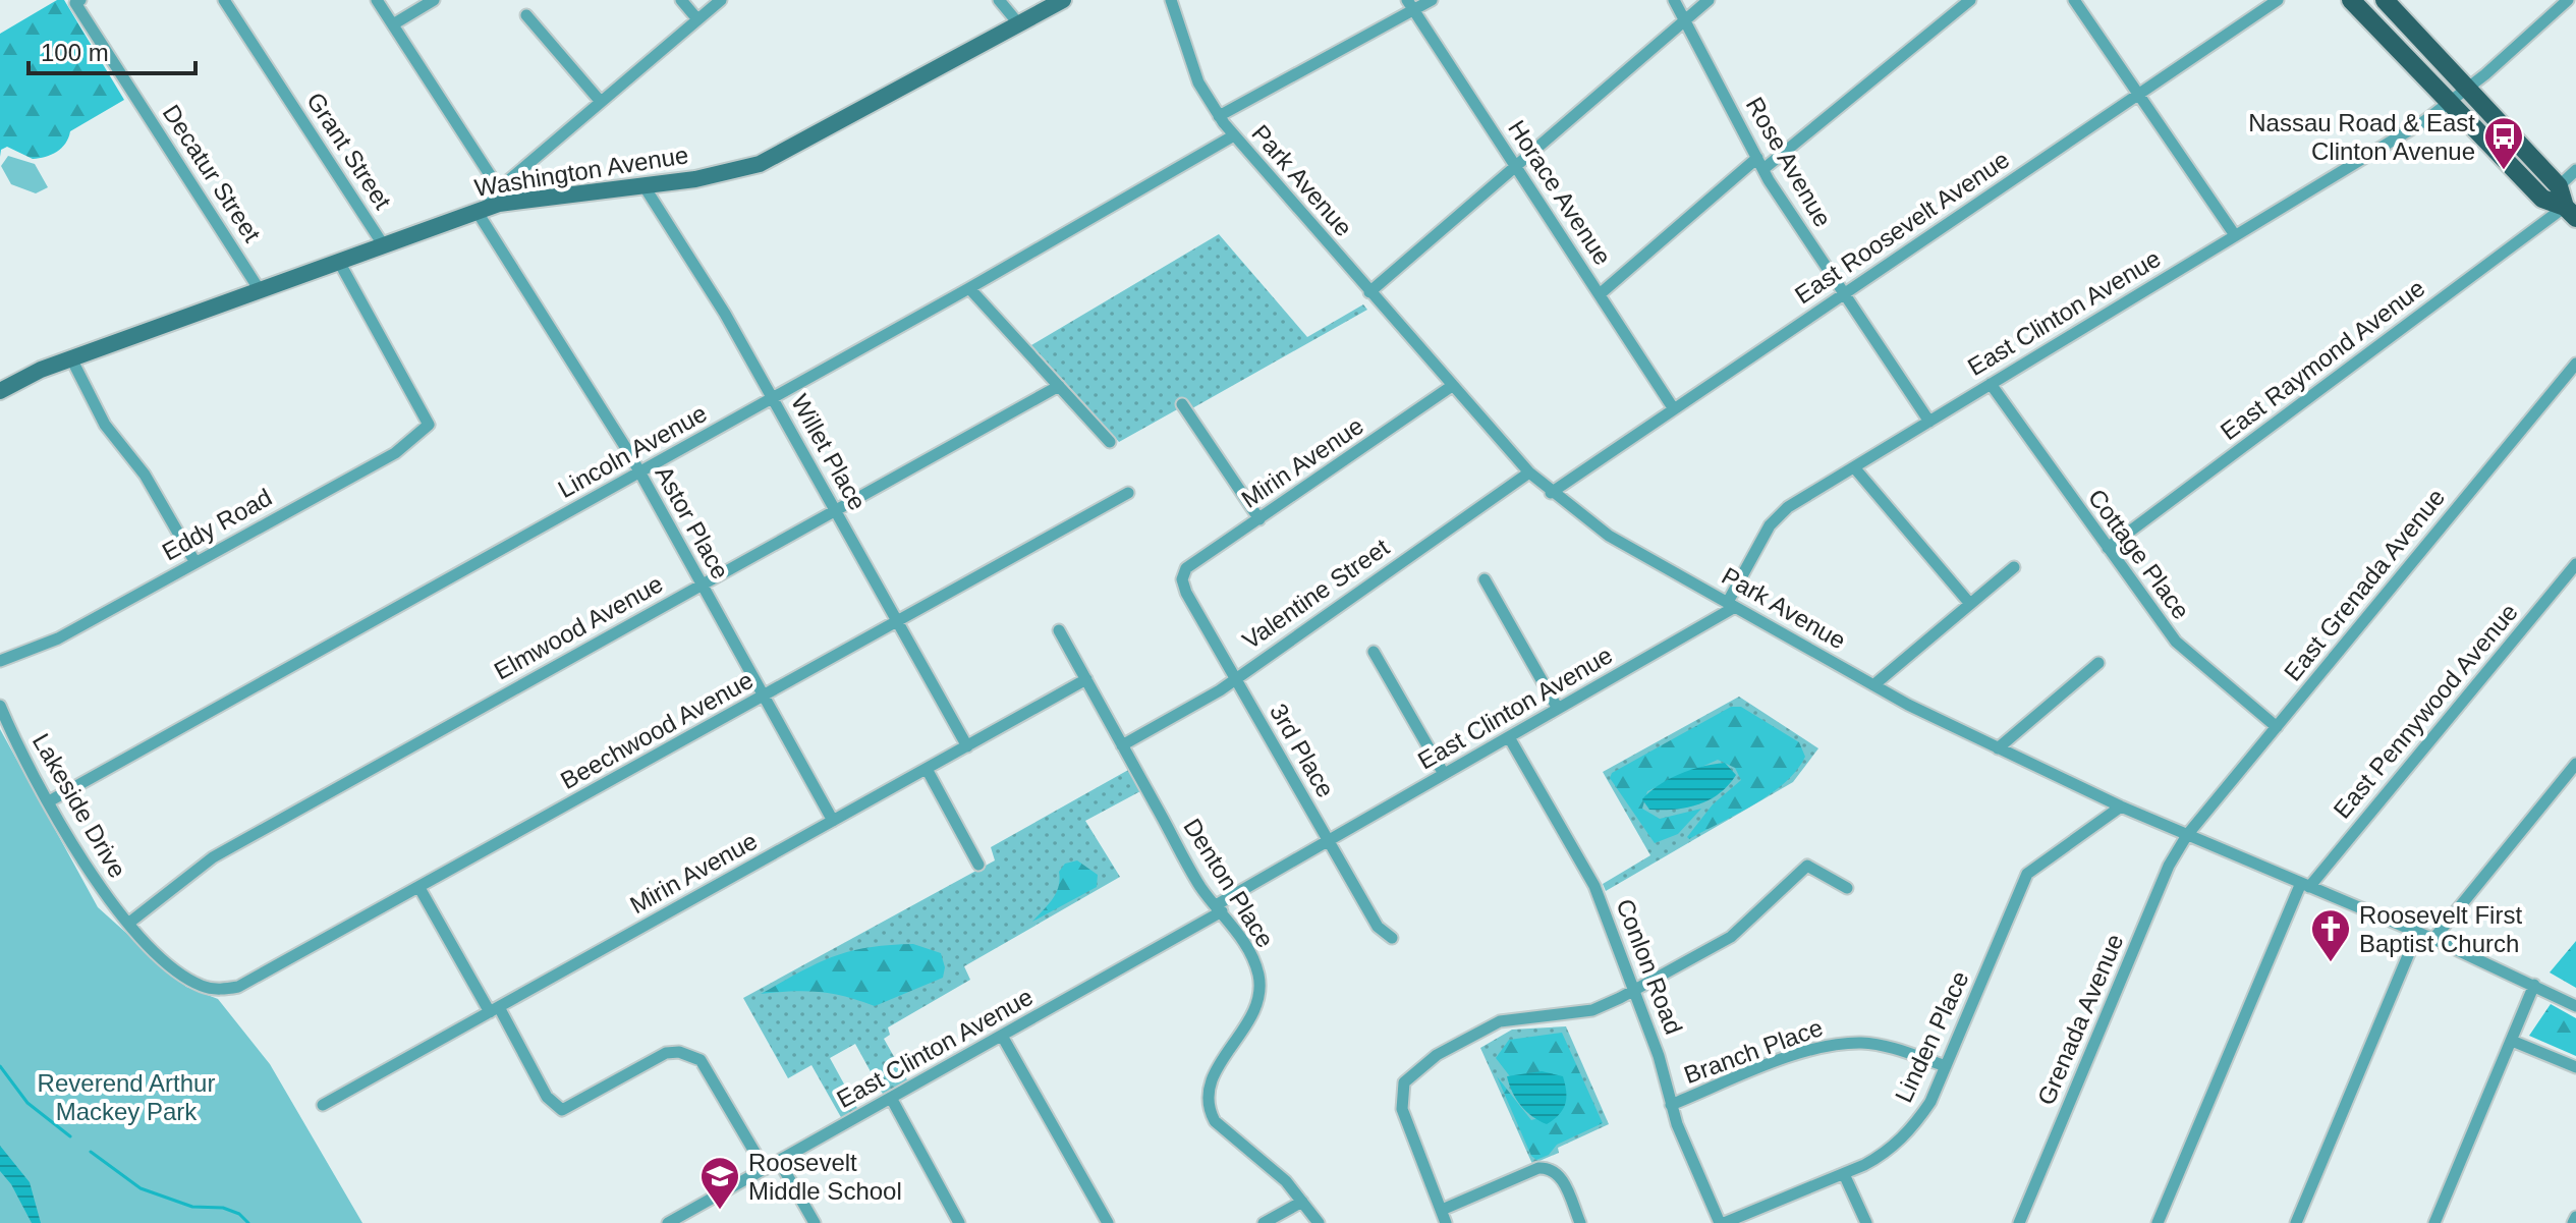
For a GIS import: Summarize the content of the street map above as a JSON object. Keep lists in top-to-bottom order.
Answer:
{
  "streets": {
    "street": [
      "Grant Street",
      "Rose Avenue",
      "Washington Avenue",
      "Decatur Street",
      "Park Avenue",
      "Horace Avenue",
      "East Roosevelt Avenue",
      "East Clinton Avenue",
      "East Raymond Avenue",
      "Lincoln Avenue",
      "Willet Place",
      "Mirin Avenue",
      "Astor Place",
      "Eddy Road",
      "Cottage Place",
      "East Grenada Avenue",
      "Valentine Street",
      "Elmwood Avenue",
      "East Pennywood Avenue",
      "Beechwood Avenue",
      "3rd Place",
      "Lakeside Drive",
      "Denton Place",
      "Conlon Road",
      "Grenada Avenue",
      "Linden Place",
      "Branch Place"
    ]
  },
  "crossings": [
    ["Grant Street", "Washington Avenue"],
    ["Rose Avenue", "East Roosevelt Avenue"],
    ["Rose Avenue", "East Clinton Avenue"],
    ["Washington Avenue", "Decatur Street"],
    ["Washington Avenue", "Willet Place"],
    ["Washington Avenue", "Astor Place"],
    ["Washington Avenue", "Eddy Road"],
    ["Park Avenue", "East Roosevelt Avenue"],
    ["Park Avenue", "East Clinton Avenue"],
    ["Park Avenue", "Lincoln Avenue"],
    ["Park Avenue", "Mirin Avenue"],
    ["Park Avenue", "East Grenada Avenue"],
    ["Park Avenue", "Valentine Street"],
    ["Park Avenue", "East Pennywood Avenue"],
    ["Park Avenue", "Grenada Avenue"],
    ["Park Avenue", "Linden Place"],
    ["Horace Avenue", "East Roosevelt Avenue"],
    ["East Clinton Avenue", "Cottage Place"],
    ["East Clinton Avenue", "3rd Place"],
    ["East Clinton Avenue", "Denton Place"],
    ["East Clinton Avenue", "Conlon Road"],
    ["East Raymond Avenue", "Cottage Place"],
    ["Lincoln Avenue", "Willet Place"],
    ["Lincoln Avenue", "Astor Place"],
    ["Lincoln Avenue", "Lakeside Drive"],
    ["Willet Place", "Mirin Avenue"],
    ["Willet Place", "Elmwood Avenue"],
    ["Willet Place", "Beechwood Avenue"],
    ["Mirin Avenue", "Astor Place"],
    ["Mirin Avenue", "3rd Place"],
    ["Mirin Avenue", "Denton Place"],
    ["Astor Place", "Elmwood Avenue"],
    ["Astor Place", "Beechwood Avenue"],
    ["Cottage Place", "East Grenada Avenue"],
    ["East Grenada Avenue", "Grenada Avenue"],
    ["Valentine Street", "3rd Place"],
    ["Valentine Street", "Denton Place"],
    ["Elmwood Avenue", "Lakeside Drive"],
    ["Beechwood Avenue", "Lakeside Drive"],
    ["Conlon Road", "Linden Place"],
    ["Conlon Road", "Branch Place"],
    ["Linden Place", "Branch Place"]
  ],
  "parks": ["Reverend Arthur Mackey Park"],
  "places": {
    "bus stop": ["Nassau Road & East Clinton Avenue"],
    "church": ["Roosevelt First Baptist Church"],
    "school or university": ["Roosevelt Middle School"]
  },
  "scale_bar": "100 m"
}
